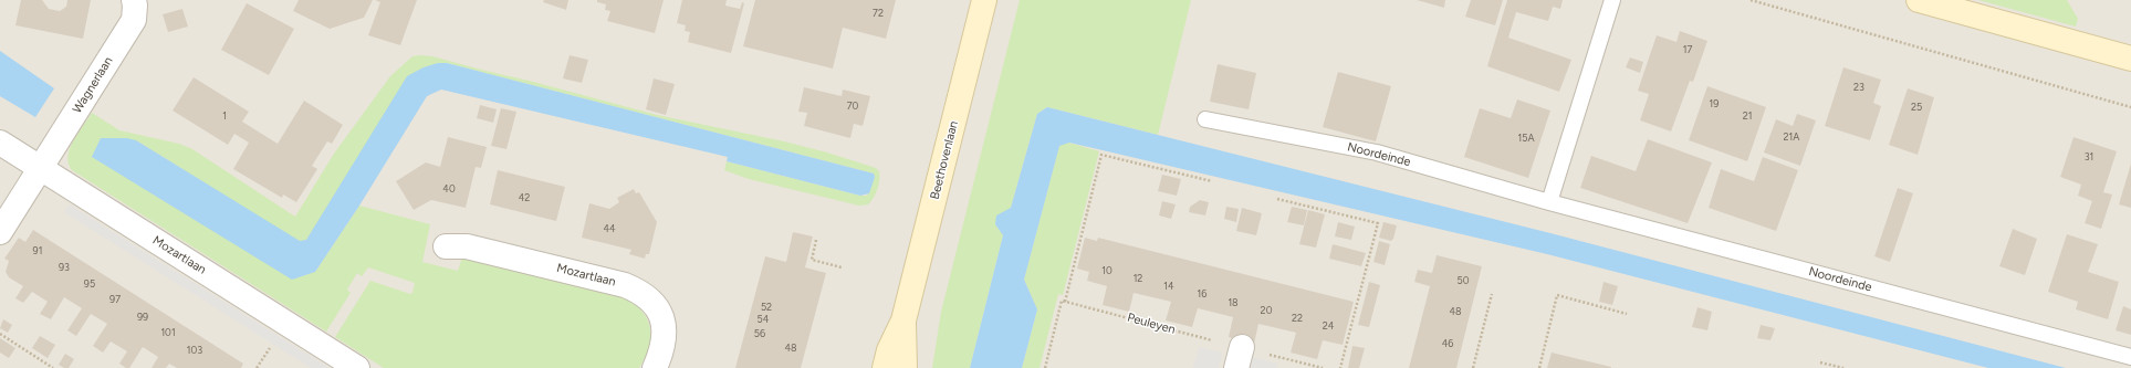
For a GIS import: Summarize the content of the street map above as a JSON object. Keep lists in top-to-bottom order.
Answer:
{
  "streets": {
    "main road": ["Beethovenlaan"],
    "street": ["Wagnerlaan", "Mozartlaan"],
    "lane": ["Noordeinde"],
    "path": ["Peuleyen"]
  },
  "crossings": [
    ["Wagnerlaan", "Mozartlaan"]
  ],
  "house_numbers": [
    "72",
    "17",
    "23",
    "19",
    "70",
    "25",
    "1",
    "21",
    "21A",
    "15A",
    "31",
    "40",
    "42",
    "44",
    "91",
    "93",
    "10",
    "12",
    "50",
    "95",
    "14",
    "16",
    "97",
    "18",
    "52",
    "20",
    "48",
    "99",
    "22",
    "54",
    "24",
    "101",
    "56",
    "46",
    "48",
    "103"
  ]
}
